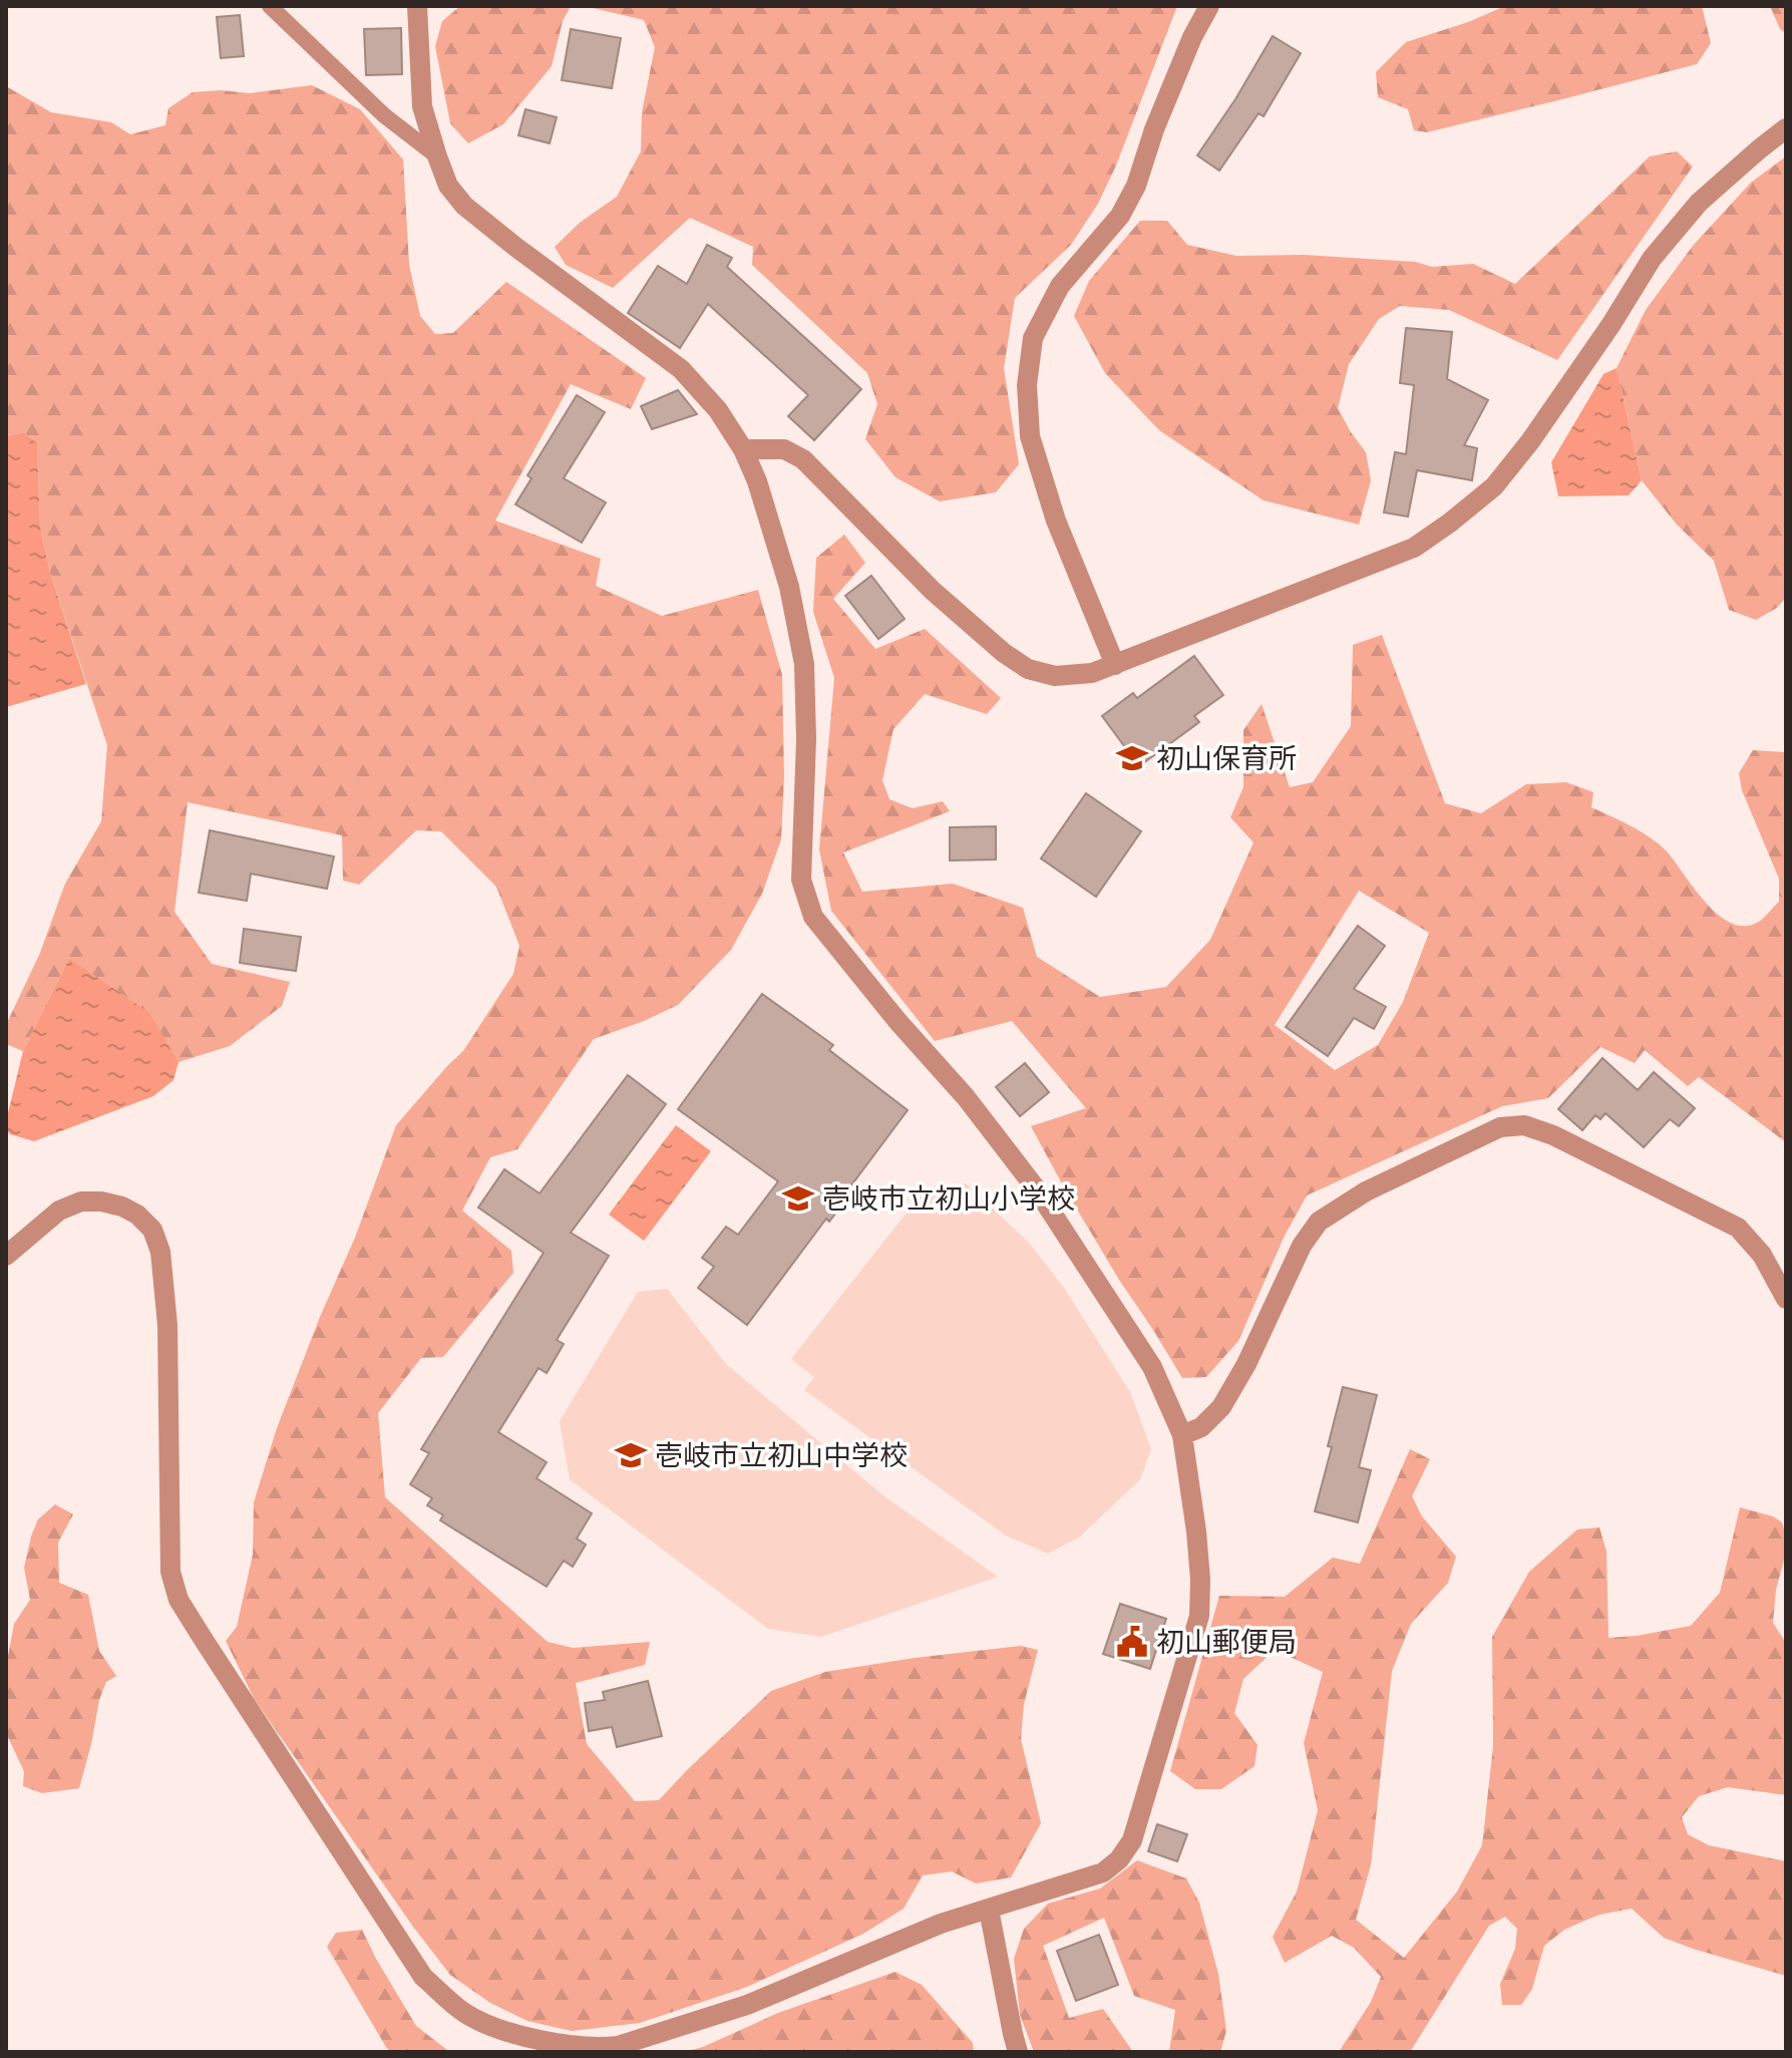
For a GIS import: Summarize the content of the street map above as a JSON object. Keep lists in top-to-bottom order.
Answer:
{
  "places": {
    "school or university": ["初山保育所", "壱岐市立初山小学校", "壱岐市立初山中学校"],
    "public building": ["初山郵便局"]
  }
}
